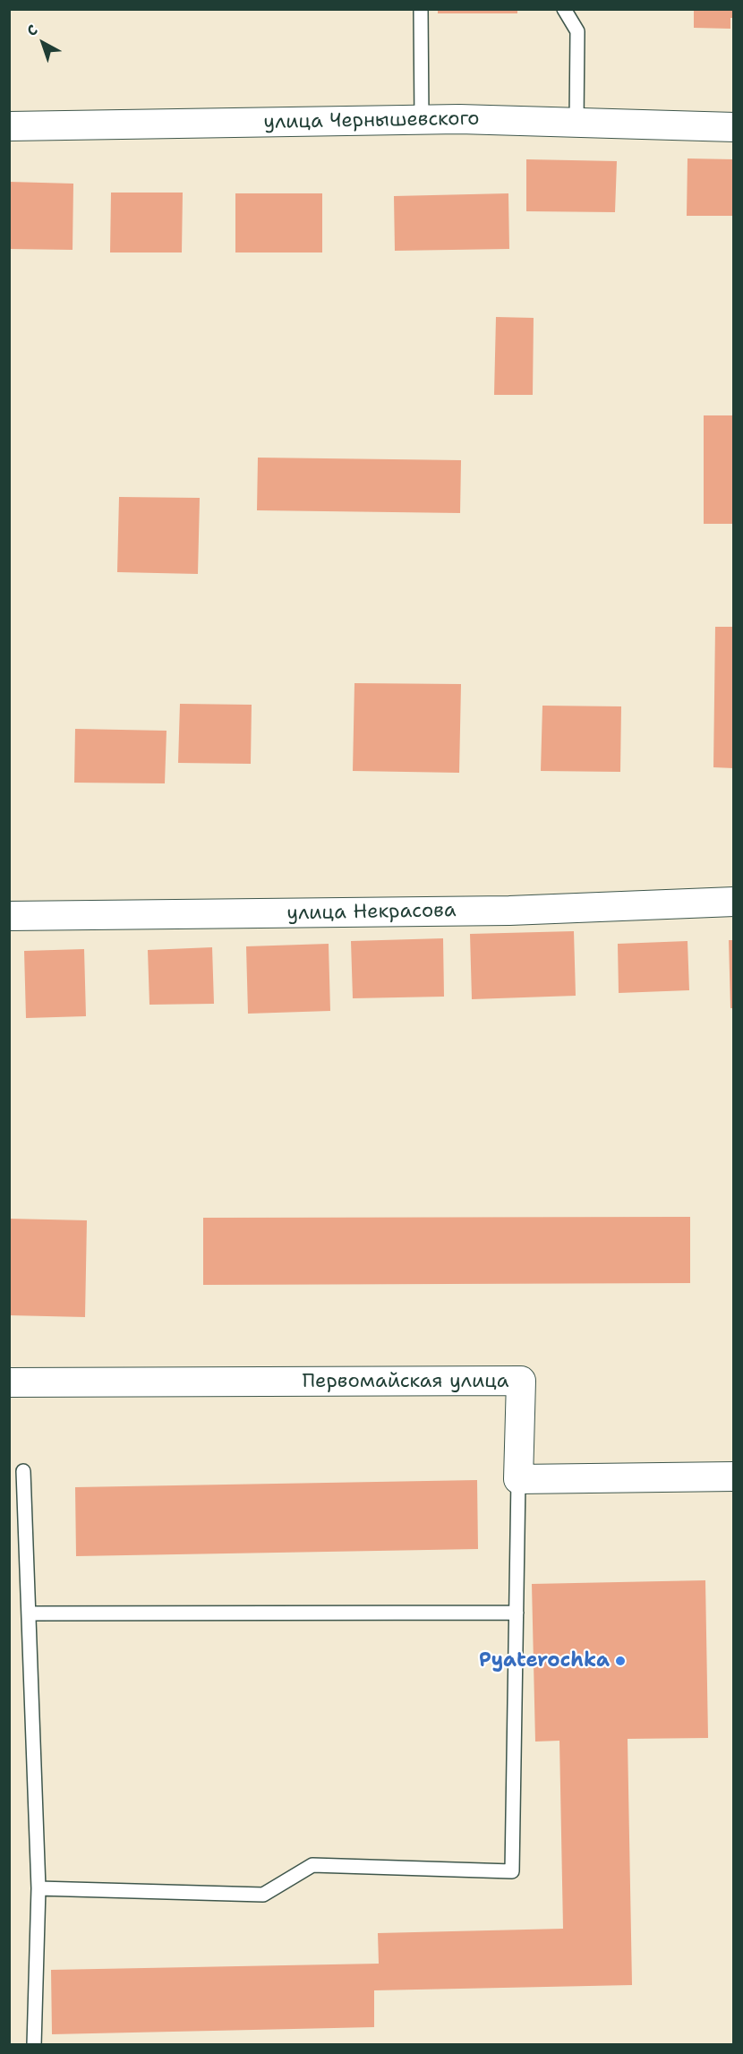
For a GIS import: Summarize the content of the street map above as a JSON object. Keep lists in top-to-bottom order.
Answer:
{
  "streets": {
    "street": ["улица Чернышевского", "улица Некрасова", "Первомайская улица"]
  },
  "places": ["Pyaterochka"],
  "north": "top left"
}
